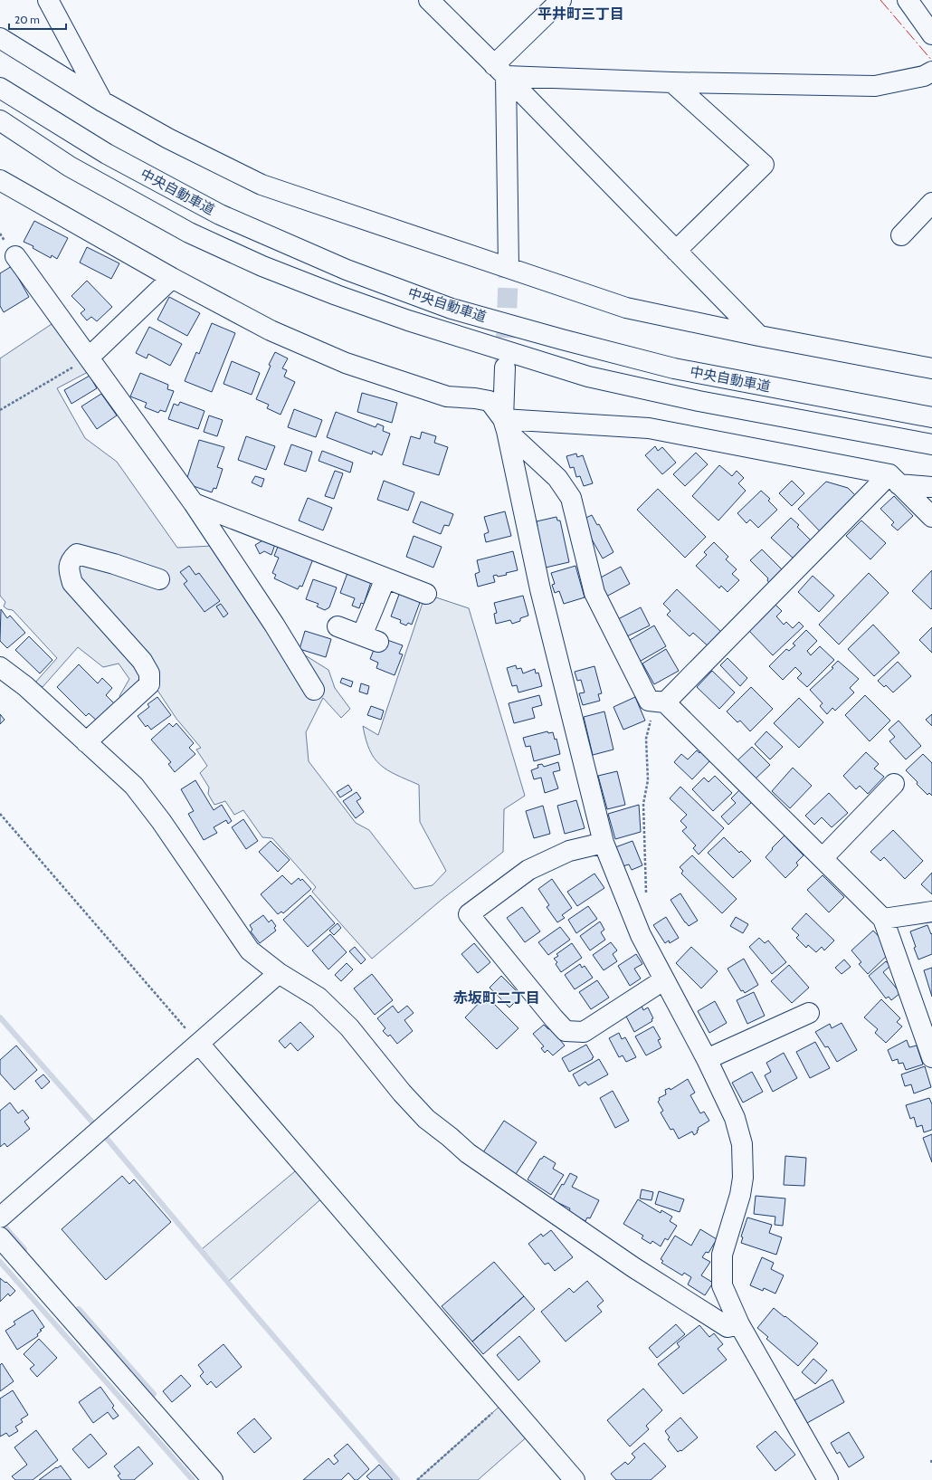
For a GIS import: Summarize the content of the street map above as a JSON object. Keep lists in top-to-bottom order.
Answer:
{
  "streets": {
    "main road": ["中央自動車道"]
  },
  "districts": ["平井町三丁目", "赤坂町二丁目"],
  "scale_bar": "20 m"
}
